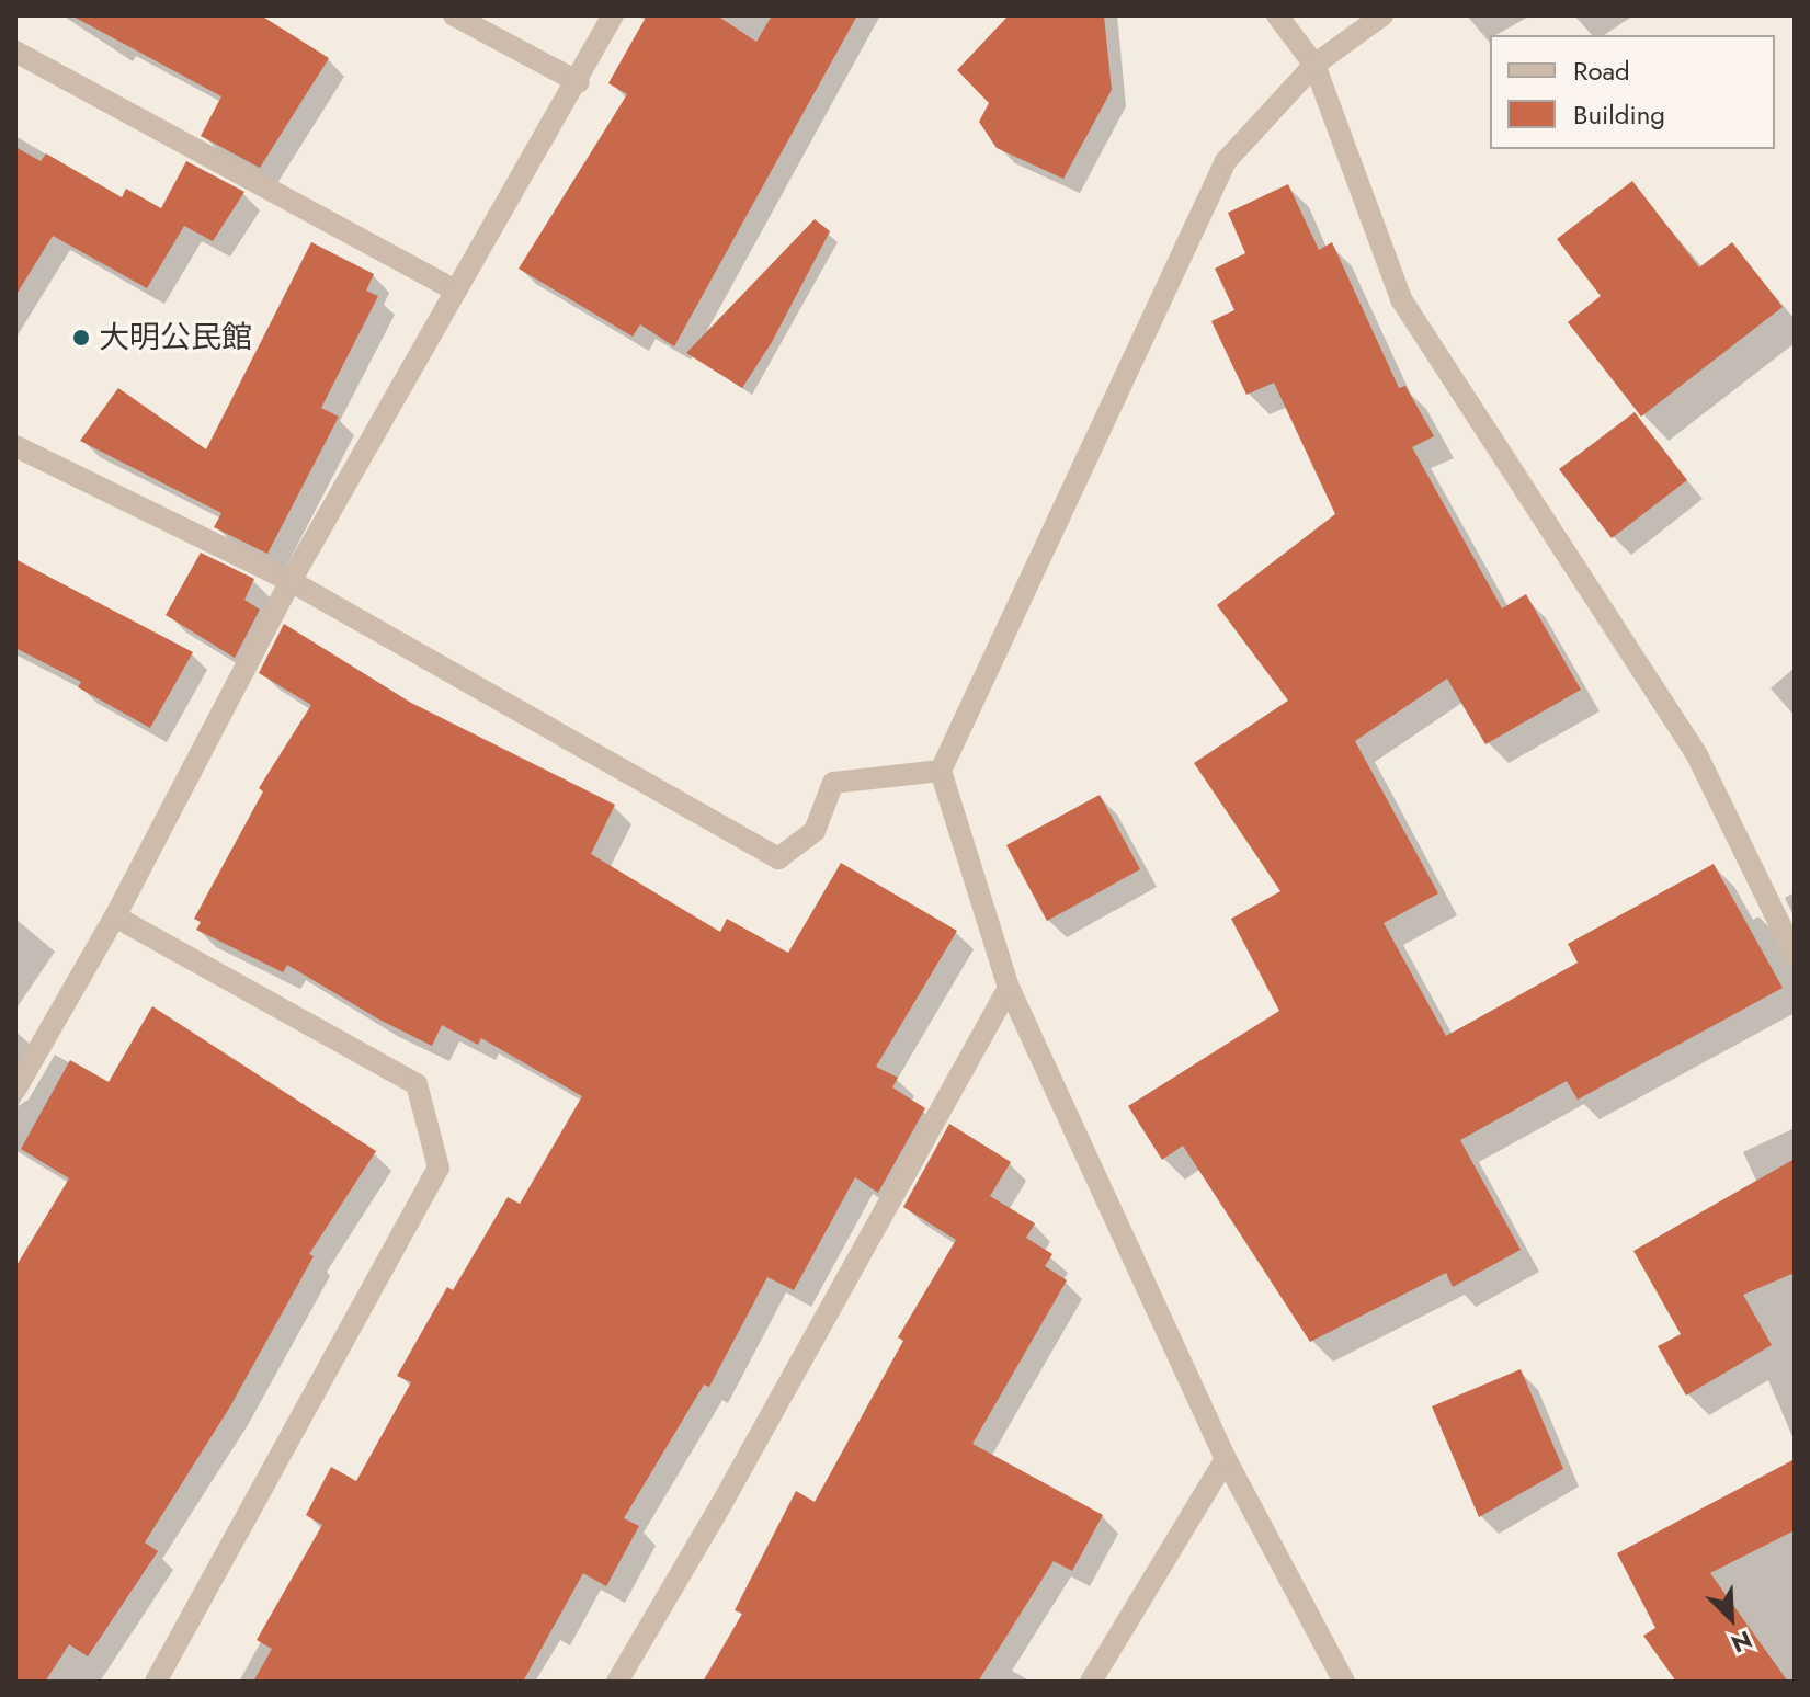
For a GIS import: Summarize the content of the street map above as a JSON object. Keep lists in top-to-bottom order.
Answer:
{
  "places": ["大明公民館"],
  "legend": ["Road", "Building"],
  "north": "bottom right"
}
